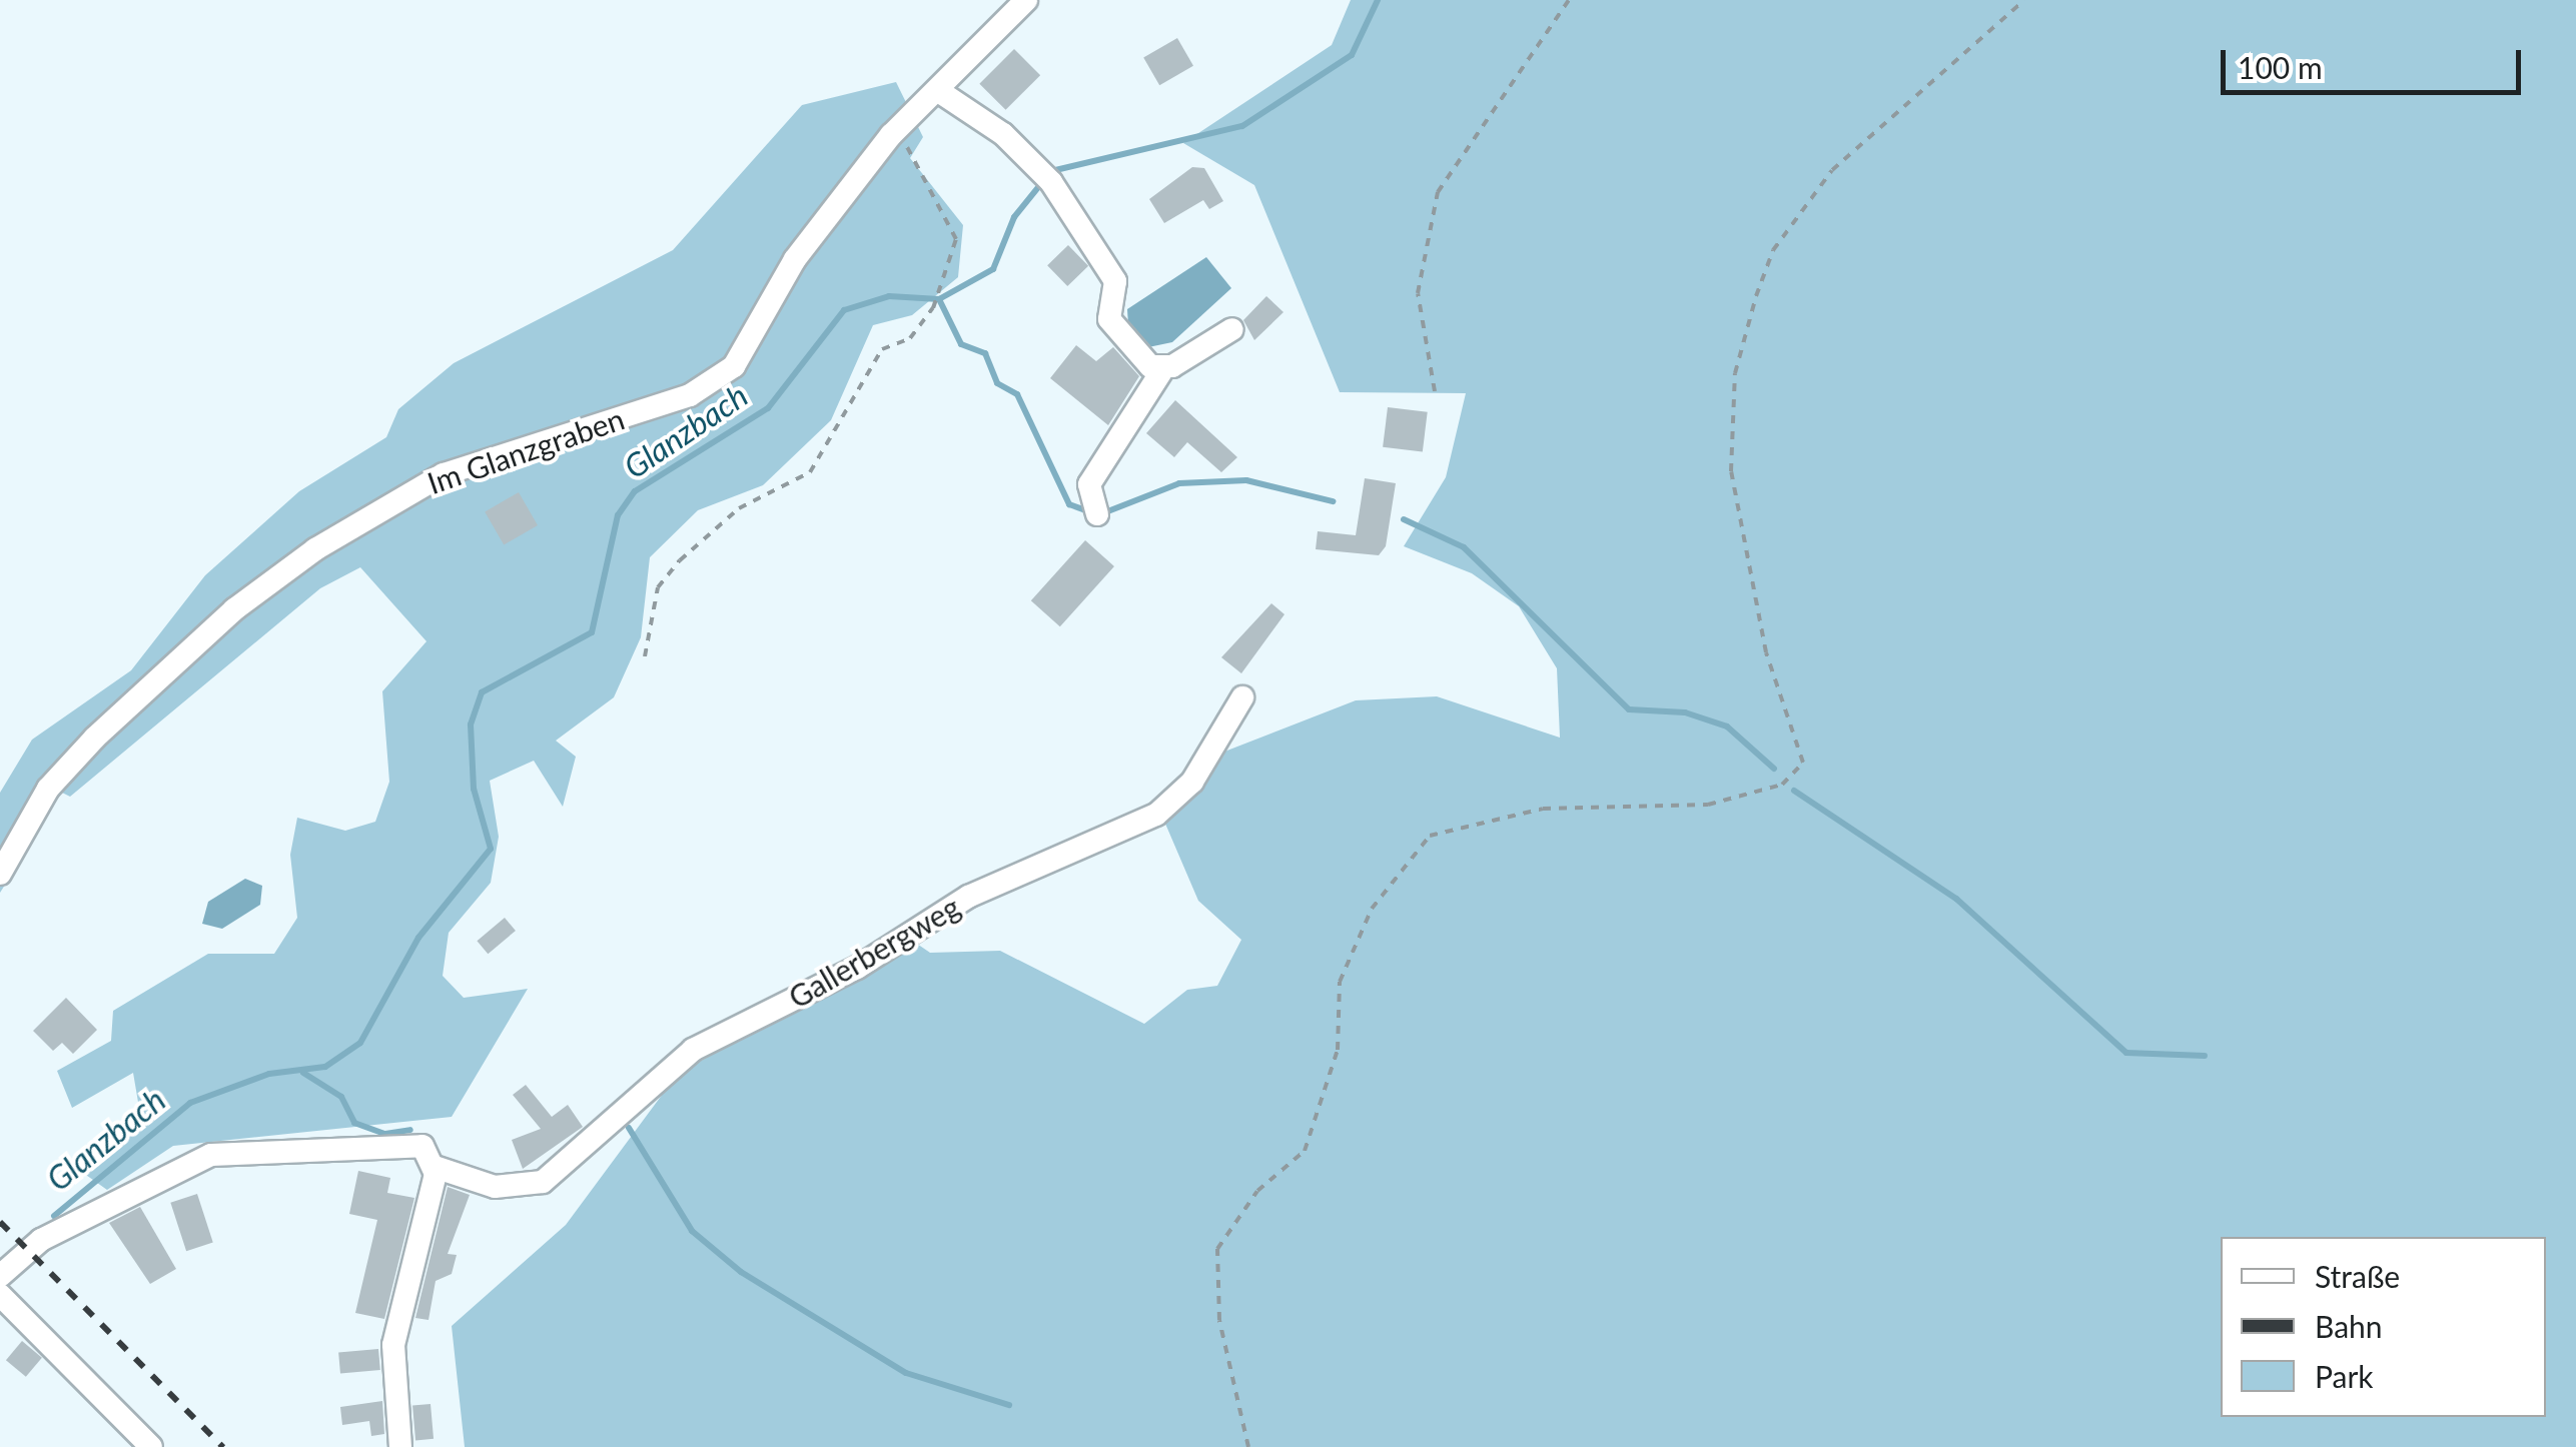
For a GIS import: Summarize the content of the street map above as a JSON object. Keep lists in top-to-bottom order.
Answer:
{
  "streets": {
    "street": ["Im Glanzgraben", "Gallerbergweg"]
  },
  "water": ["Glanzbach"],
  "legend": ["Straße", "Bahn", "Park"],
  "scale_bar": "100 m"
}
